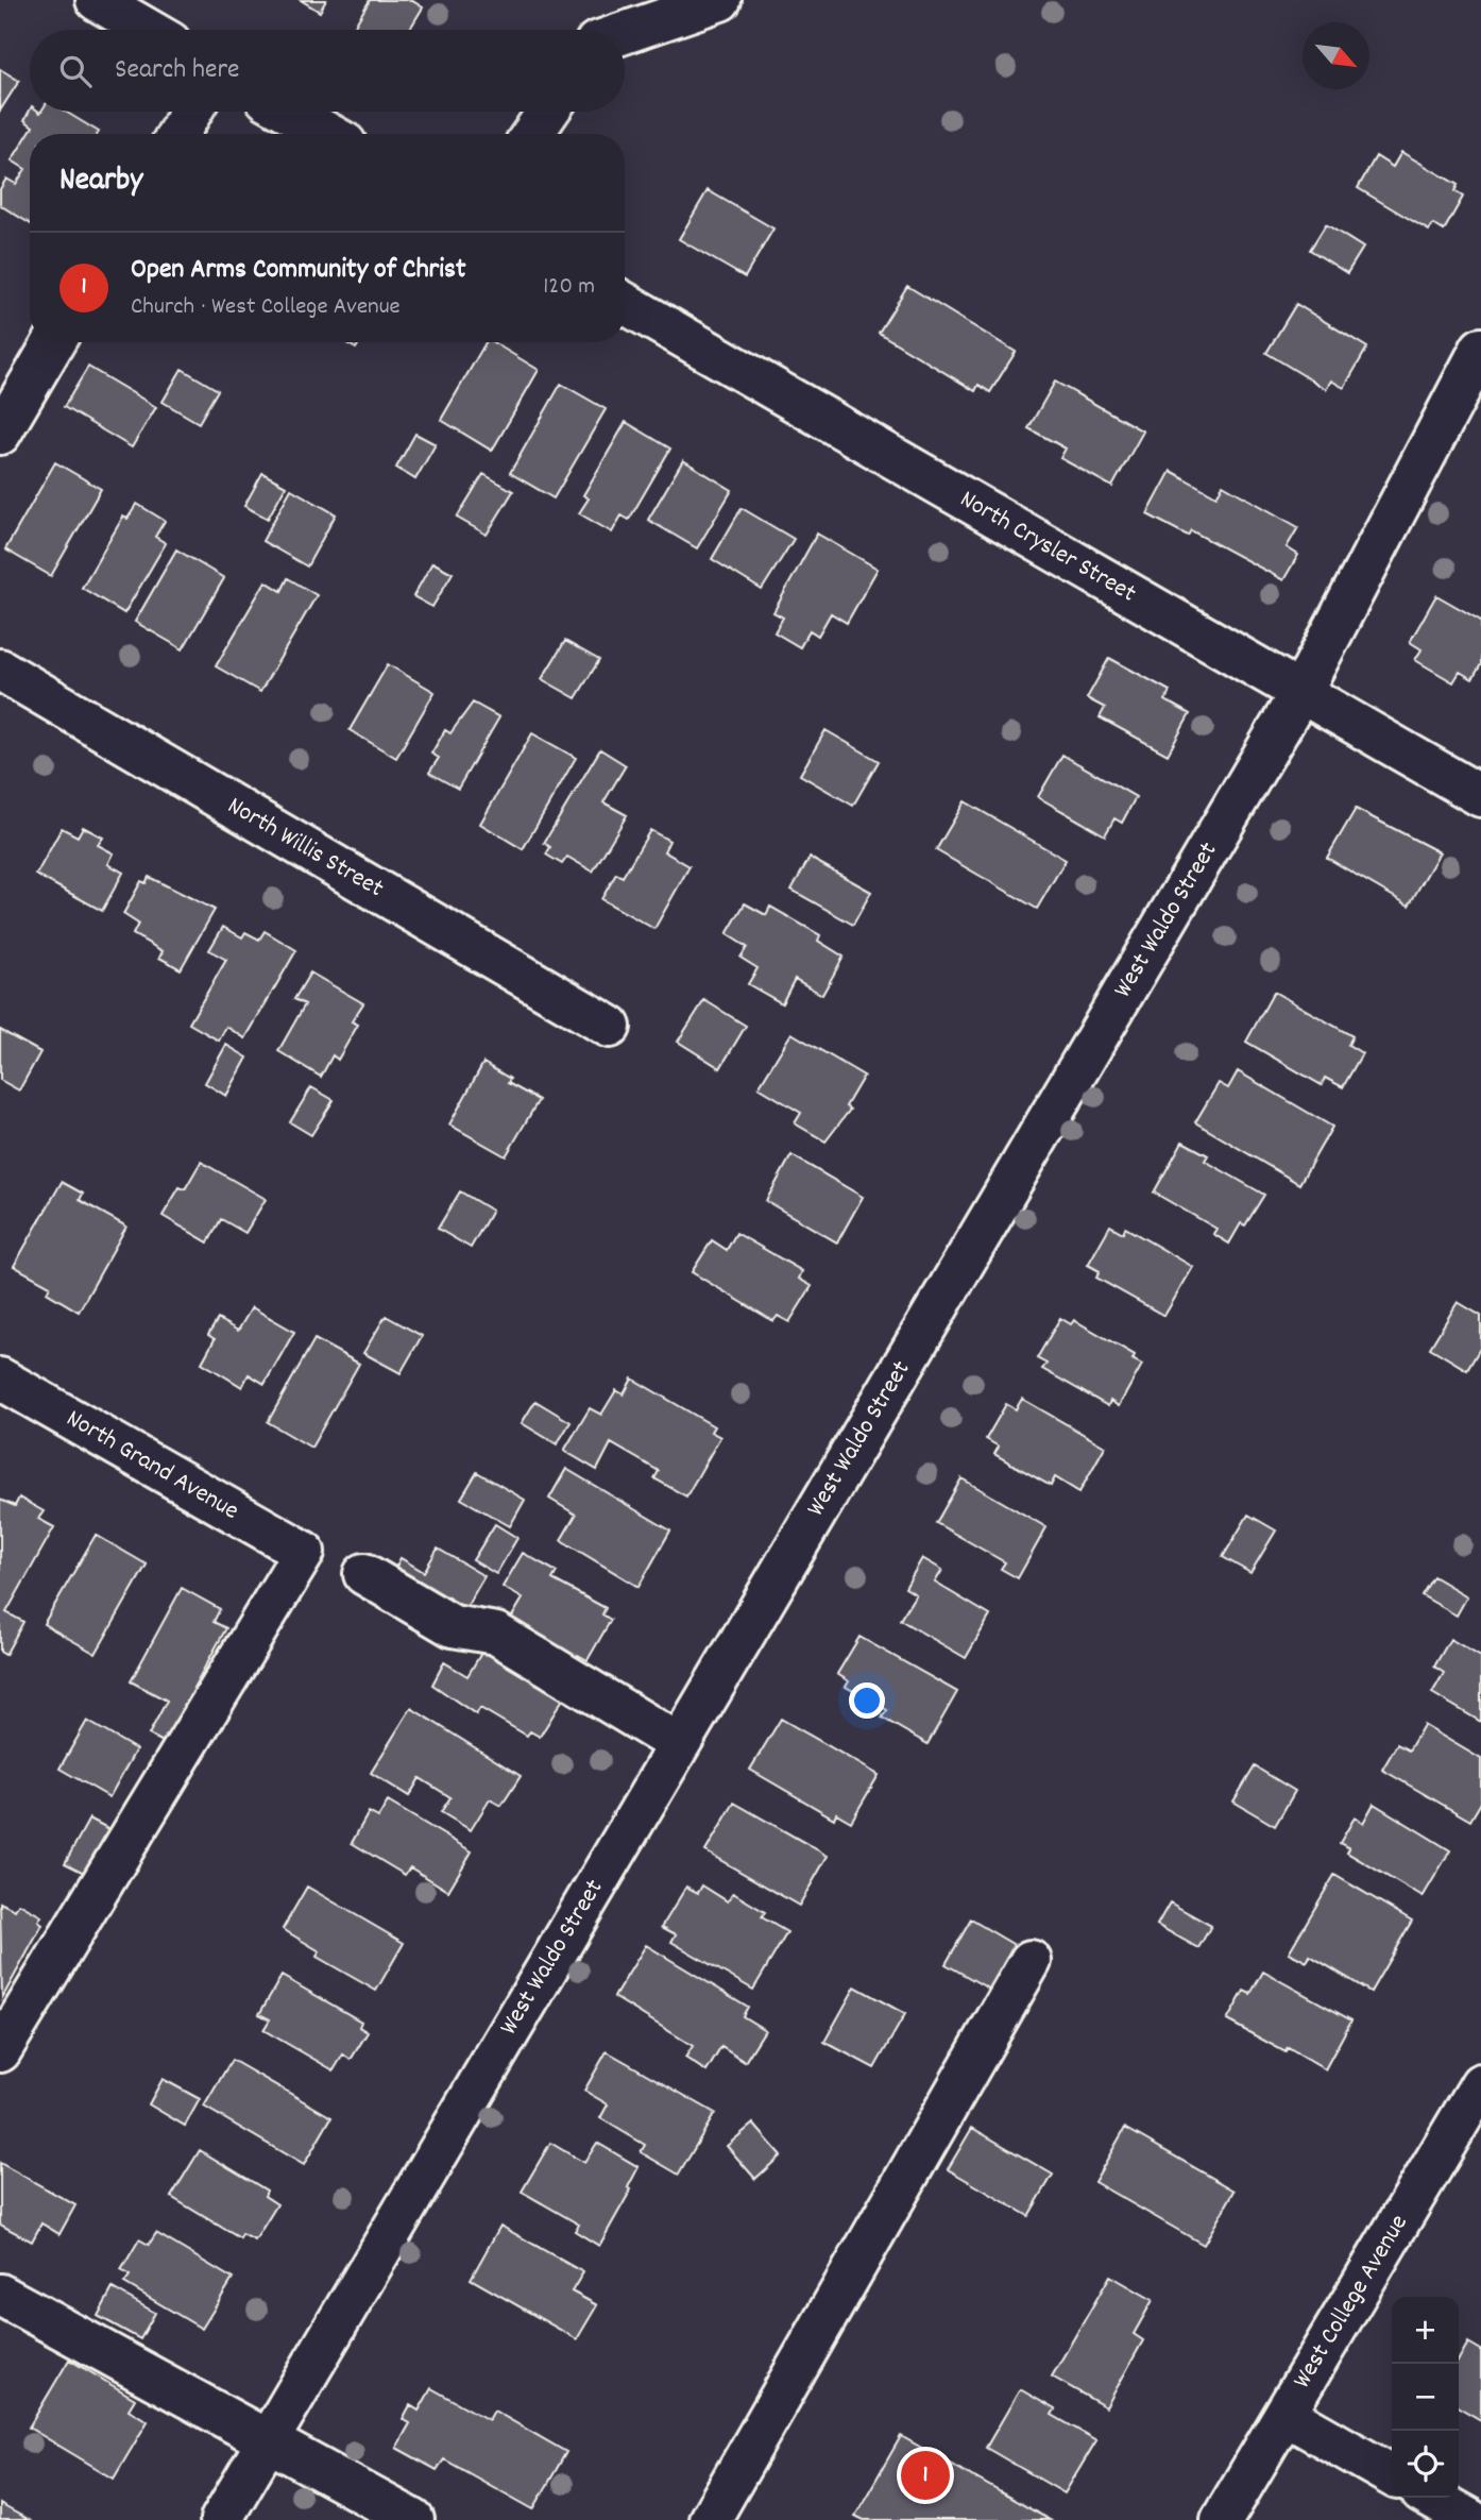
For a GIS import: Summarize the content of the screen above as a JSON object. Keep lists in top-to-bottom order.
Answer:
{
  "streets": {
    "street": [
      "North Crysler Street",
      "North Willis Street",
      "West Waldo Street",
      "North Grand Avenue",
      "West College Avenue"
    ]
  },
  "crossings": [
    ["North Crysler Street", "West Waldo Street"]
  ],
  "north": "bottom right",
  "page": {
    "search": "Search here",
    "heading": "Nearby",
    "list": [
      {
        "mark": "1",
        "name": "Open Arms Community of Christ",
        "note": "Church · West College Avenue",
        "value": "120 m"
      }
    ],
    "map_buttons": ["+", "−"],
    "pins": "1"
  }
}
